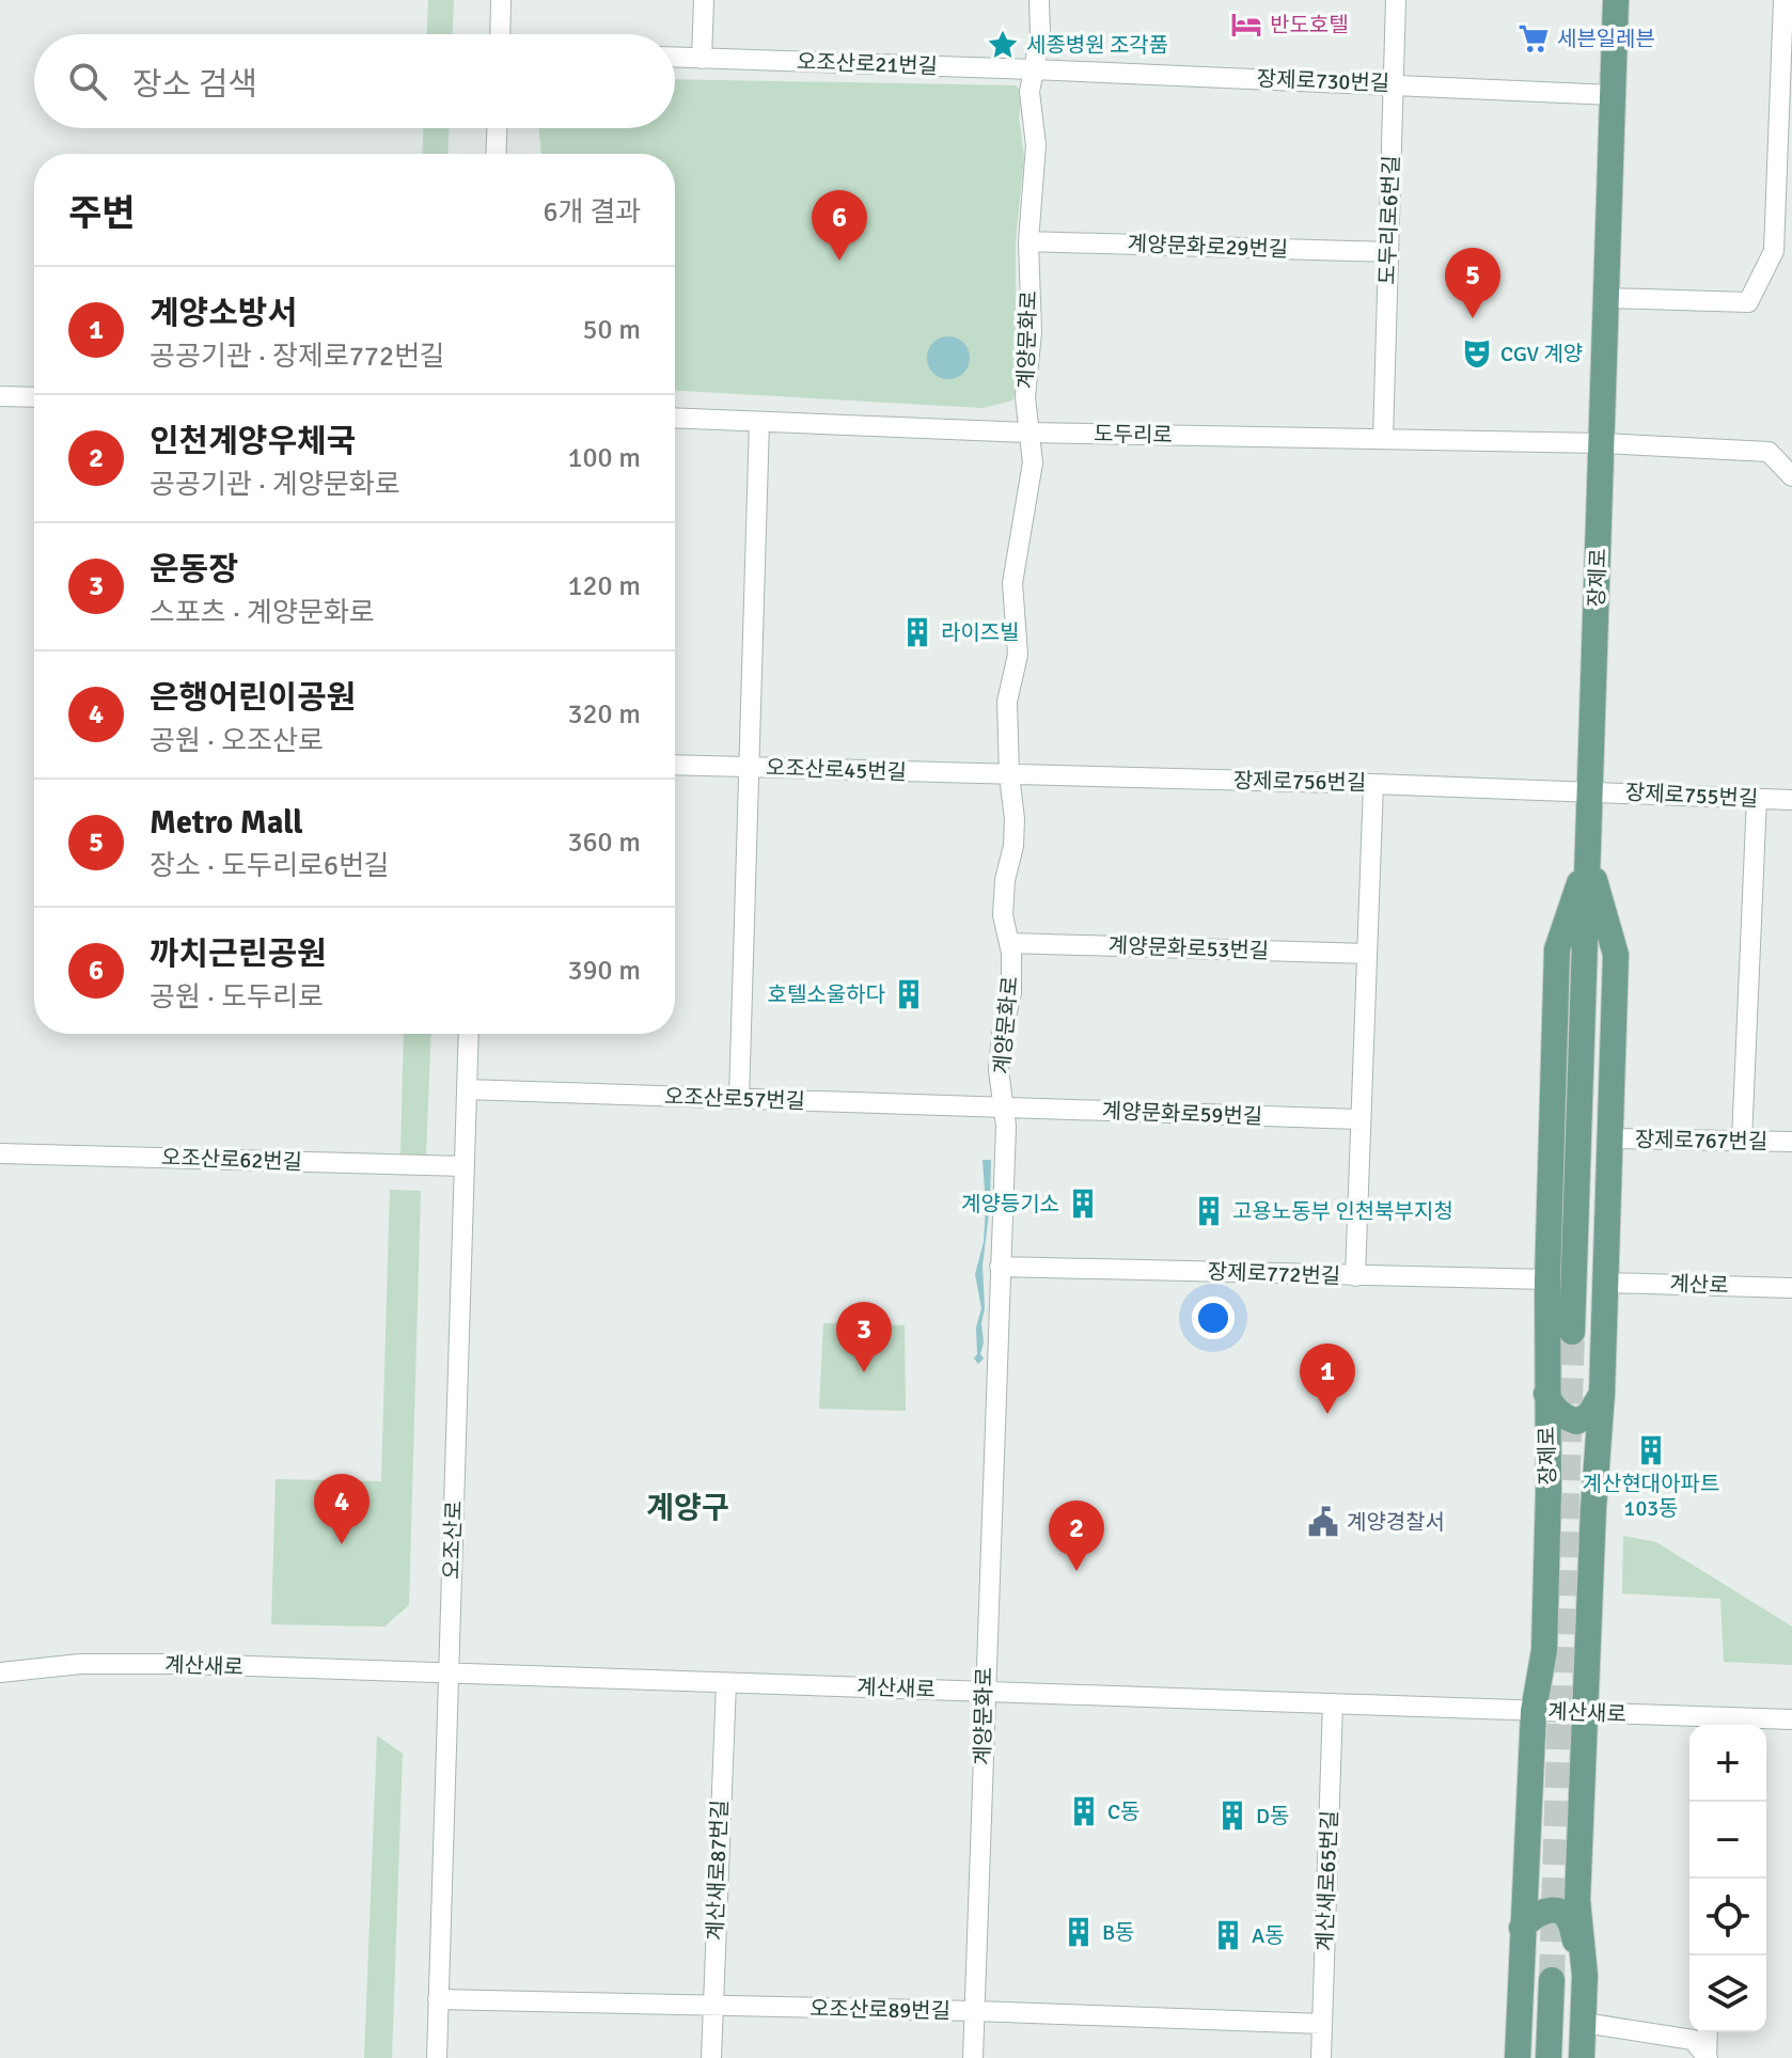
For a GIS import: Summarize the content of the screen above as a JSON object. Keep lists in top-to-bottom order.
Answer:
{
  "streets": {
    "main road": ["장제로"],
    "street": [
      "오조산로21번길",
      "장제로730번길",
      "도두리로6번길",
      "계양문화로29번길",
      "계양문화로",
      "도두리로",
      "오조산로45번길",
      "장제로756번길",
      "장제로755번길",
      "계양문화로53번길",
      "오조산로57번길",
      "계양문화로59번길",
      "장제로767번길",
      "오조산로62번길",
      "장제로772번길",
      "계산로",
      "오조산로",
      "계산새로",
      "계산새로87번길",
      "계산새로65번길",
      "오조산로89번길"
    ]
  },
  "crossings": [
    ["오조산로21번길", "장제로730번길"],
    ["오조산로21번길", "계양문화로"],
    ["장제로730번길", "도두리로6번길"],
    ["장제로730번길", "계양문화로"],
    ["장제로730번길", "장제로"],
    ["도두리로6번길", "계양문화로29번길"],
    ["도두리로6번길", "도두리로"],
    ["계양문화로29번길", "계양문화로"],
    ["계양문화로", "도두리로"],
    ["계양문화로", "오조산로45번길"],
    ["계양문화로", "장제로756번길"],
    ["계양문화로", "계양문화로53번길"],
    ["계양문화로", "오조산로57번길"],
    ["계양문화로", "계양문화로59번길"],
    ["계양문화로", "장제로772번길"],
    ["계양문화로", "계산새로"],
    ["계양문화로", "오조산로89번길"],
    ["도두리로", "장제로"],
    ["장제로", "장제로756번길"],
    ["장제로", "장제로755번길"],
    ["장제로", "장제로767번길"],
    ["장제로", "장제로772번길"],
    ["장제로", "계산로"],
    ["장제로", "계산새로"],
    ["오조산로45번길", "장제로756번길"],
    ["장제로756번길", "장제로755번길"],
    ["오조산로57번길", "계양문화로59번길"],
    ["오조산로57번길", "오조산로"],
    ["오조산로62번길", "오조산로"],
    ["오조산로", "계산새로"],
    ["오조산로", "오조산로89번길"],
    ["계산새로", "계산새로87번길"],
    ["계산새로", "계산새로65번길"],
    ["계산새로87번길", "오조산로89번길"],
    ["계산새로65번길", "오조산로89번길"]
  ],
  "districts": ["계양구"],
  "places": {
    "hotel": ["반도호텔"],
    "supermarket": ["세븐일레븐"],
    "place": ["세종병원 조각품"],
    "theatre": ["CGV 계양"],
    "building": [
      "라이즈빌",
      "호텔소울하다",
      "계양등기소",
      "고용노동부 인천북부지청",
      "계산현대아파트 103동",
      "C동",
      "D동",
      "B동",
      "A동"
    ],
    "public building": ["계양경찰서"]
  },
  "page": {
    "search": "장소 검색",
    "heading": ["주변", "6개 결과"],
    "pins": [
      "6",
      "5",
      "3",
      "1",
      "4",
      "2"
    ],
    "list": [
      {
        "mark": "1",
        "name": "계양소방서",
        "note": "공공기관 · 장제로772번길",
        "value": "50 m"
      },
      {
        "mark": "2",
        "name": "인천계양우체국",
        "note": "공공기관 · 계양문화로",
        "value": "100 m"
      },
      {
        "mark": "3",
        "name": "운동장",
        "note": "스포츠 · 계양문화로",
        "value": "120 m"
      },
      {
        "mark": "4",
        "name": "은행어린이공원",
        "note": "공원 · 오조산로",
        "value": "320 m"
      },
      {
        "mark": "5",
        "name": "Metro Mall",
        "note": "장소 · 도두리로6번길",
        "value": "360 m"
      },
      {
        "mark": "6",
        "name": "까치근린공원",
        "note": "공원 · 도두리로",
        "value": "390 m"
      }
    ],
    "map_buttons": ["+", "−"]
  }
}
